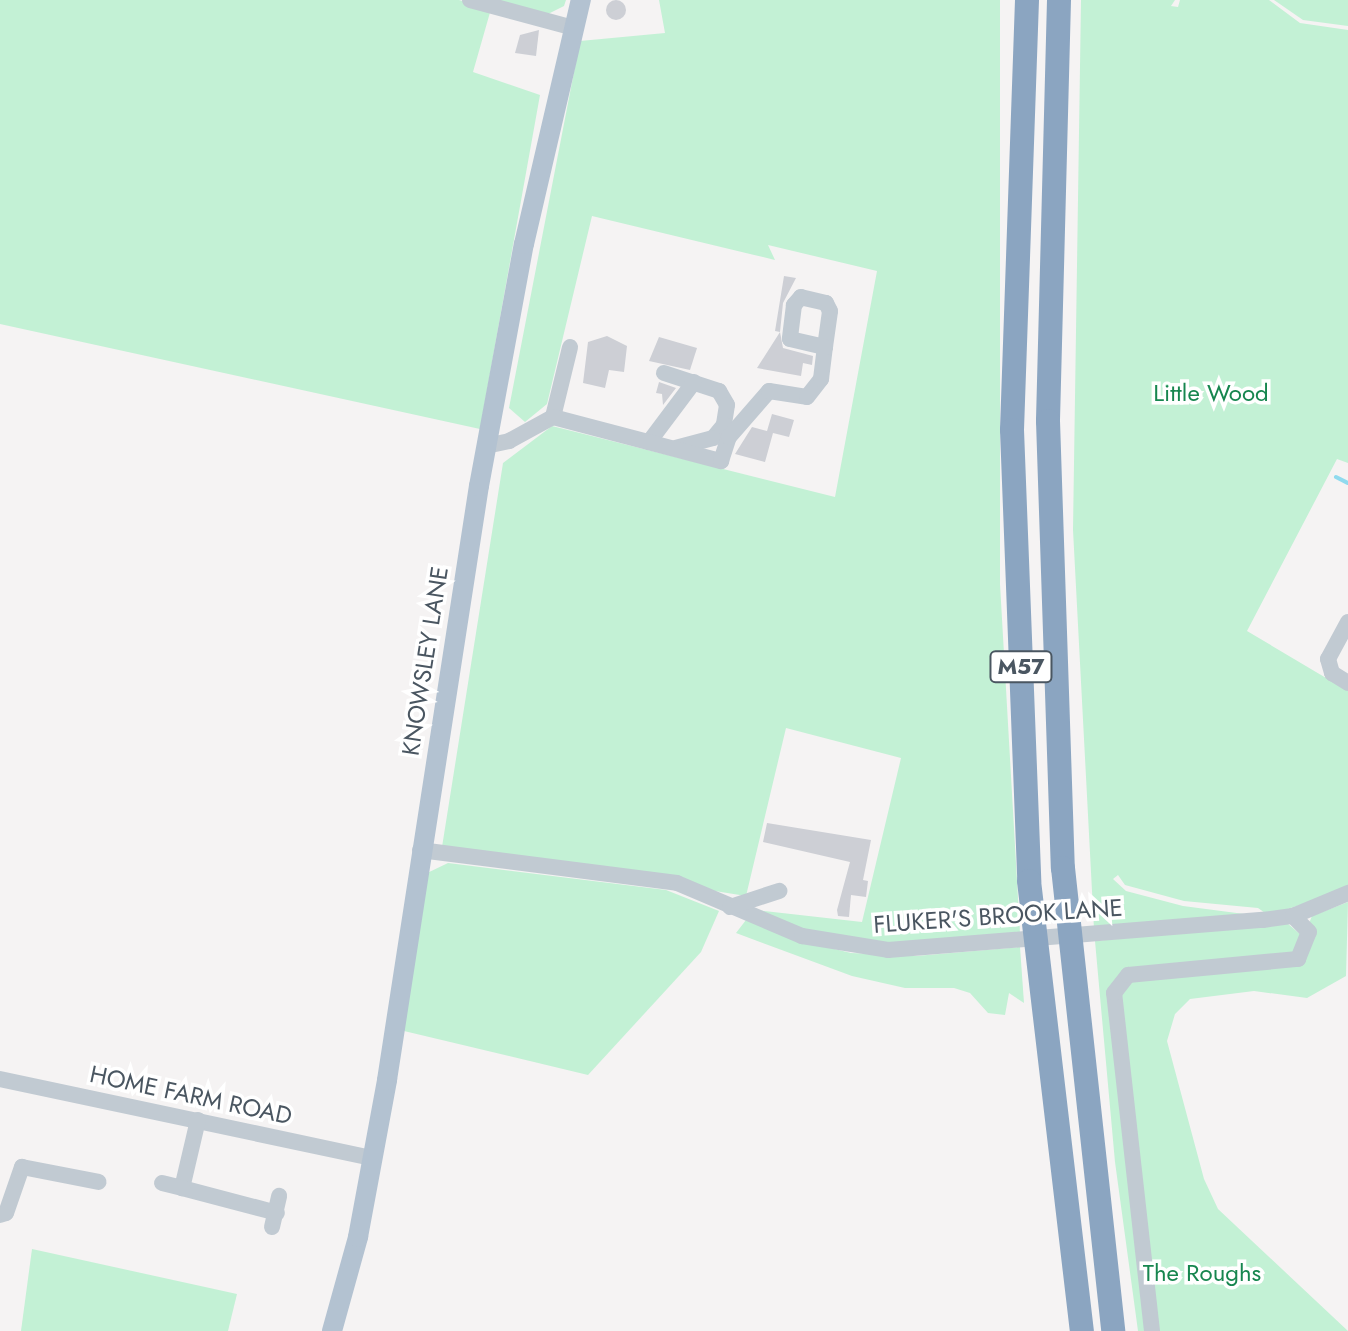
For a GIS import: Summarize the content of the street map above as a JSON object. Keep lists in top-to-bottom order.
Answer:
{
  "streets": {
    "highway": ["M57"],
    "main road": ["KNOWSLEY LANE"],
    "street": ["FLUKER'S BROOK LANE", "HOME FARM ROAD"]
  },
  "crossings": [
    ["KNOWSLEY LANE", "FLUKER'S BROOK LANE"],
    ["KNOWSLEY LANE", "HOME FARM ROAD"]
  ],
  "parks": ["Little Wood", "The Roughs"]
}
